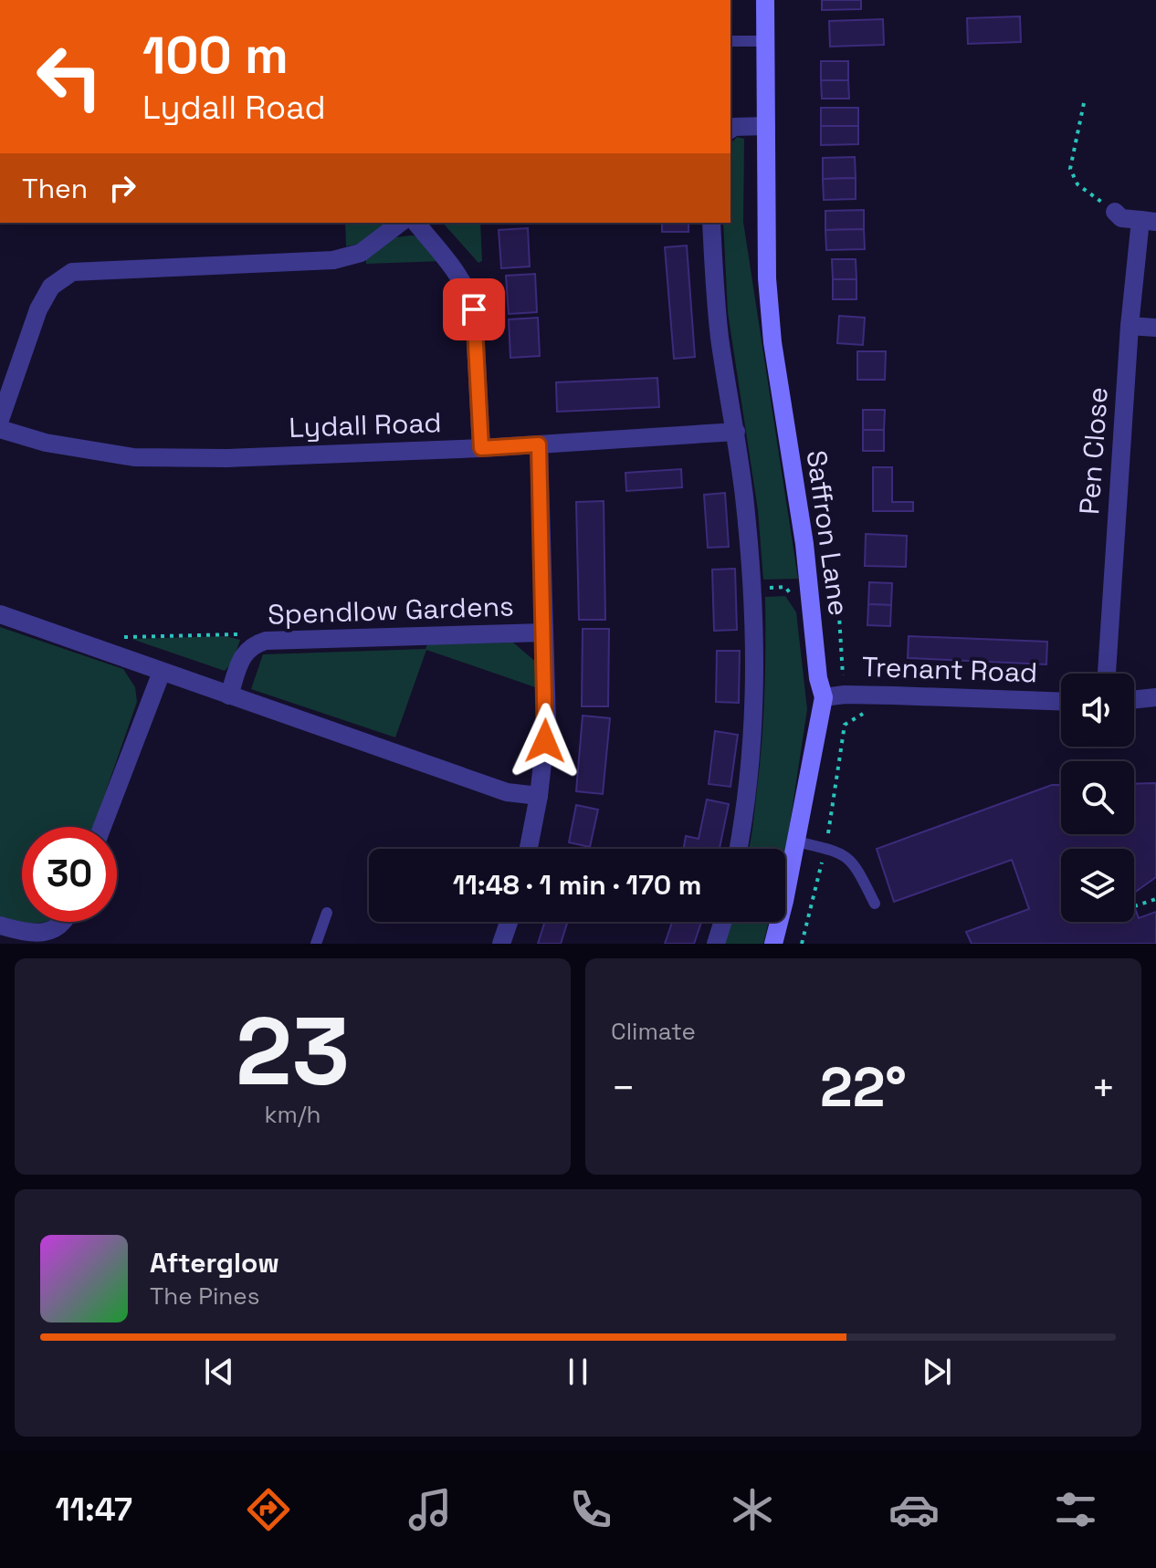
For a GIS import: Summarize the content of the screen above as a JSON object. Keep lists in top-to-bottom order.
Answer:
{
  "streets": {
    "main road": ["Saffron Lane"],
    "street": [
      "Lydall Road",
      "Pen Close",
      "Spendlow Gardens",
      "Trenant Road"
    ]
  },
  "crossings": [
    ["Saffron Lane", "Trenant Road"]
  ],
  "page": {
    "turn": ["100 m", "Lydall Road"],
    "then": "Then",
    "limit": "30",
    "trip": "11:48 · 1 min · 170 m",
    "tile": [
      ["23", "km/h"],
      "Climate"
    ],
    "heat": ["−", "22°", "+"],
    "song": ["Afterglow", "The Pines"],
    "tabs": "11:47"
  }
}
